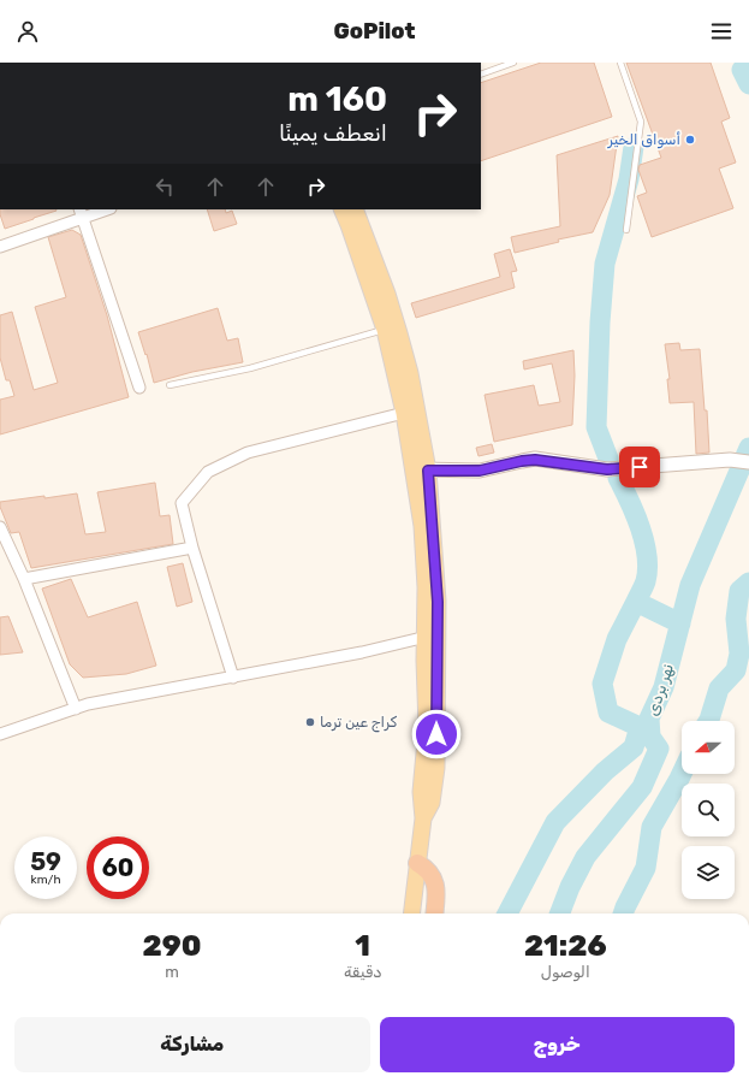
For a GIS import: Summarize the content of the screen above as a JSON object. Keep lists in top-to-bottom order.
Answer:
{
  "water": ["نهر بردى"],
  "places": ["أسواق الخير", "كراج عين ترما"],
  "north": "left",
  "page": {
    "header": "GoPilot",
    "turn": ["160 m", "انعطف يمينًا"],
    "speed": "59 km/h",
    "limit": "60",
    "eta": [
      "21:26",
      "الوصول",
      "1",
      "دقيقة",
      "290",
      "m"
    ],
    "buttons": ["خروج", "مشاركة"]
  }
}
